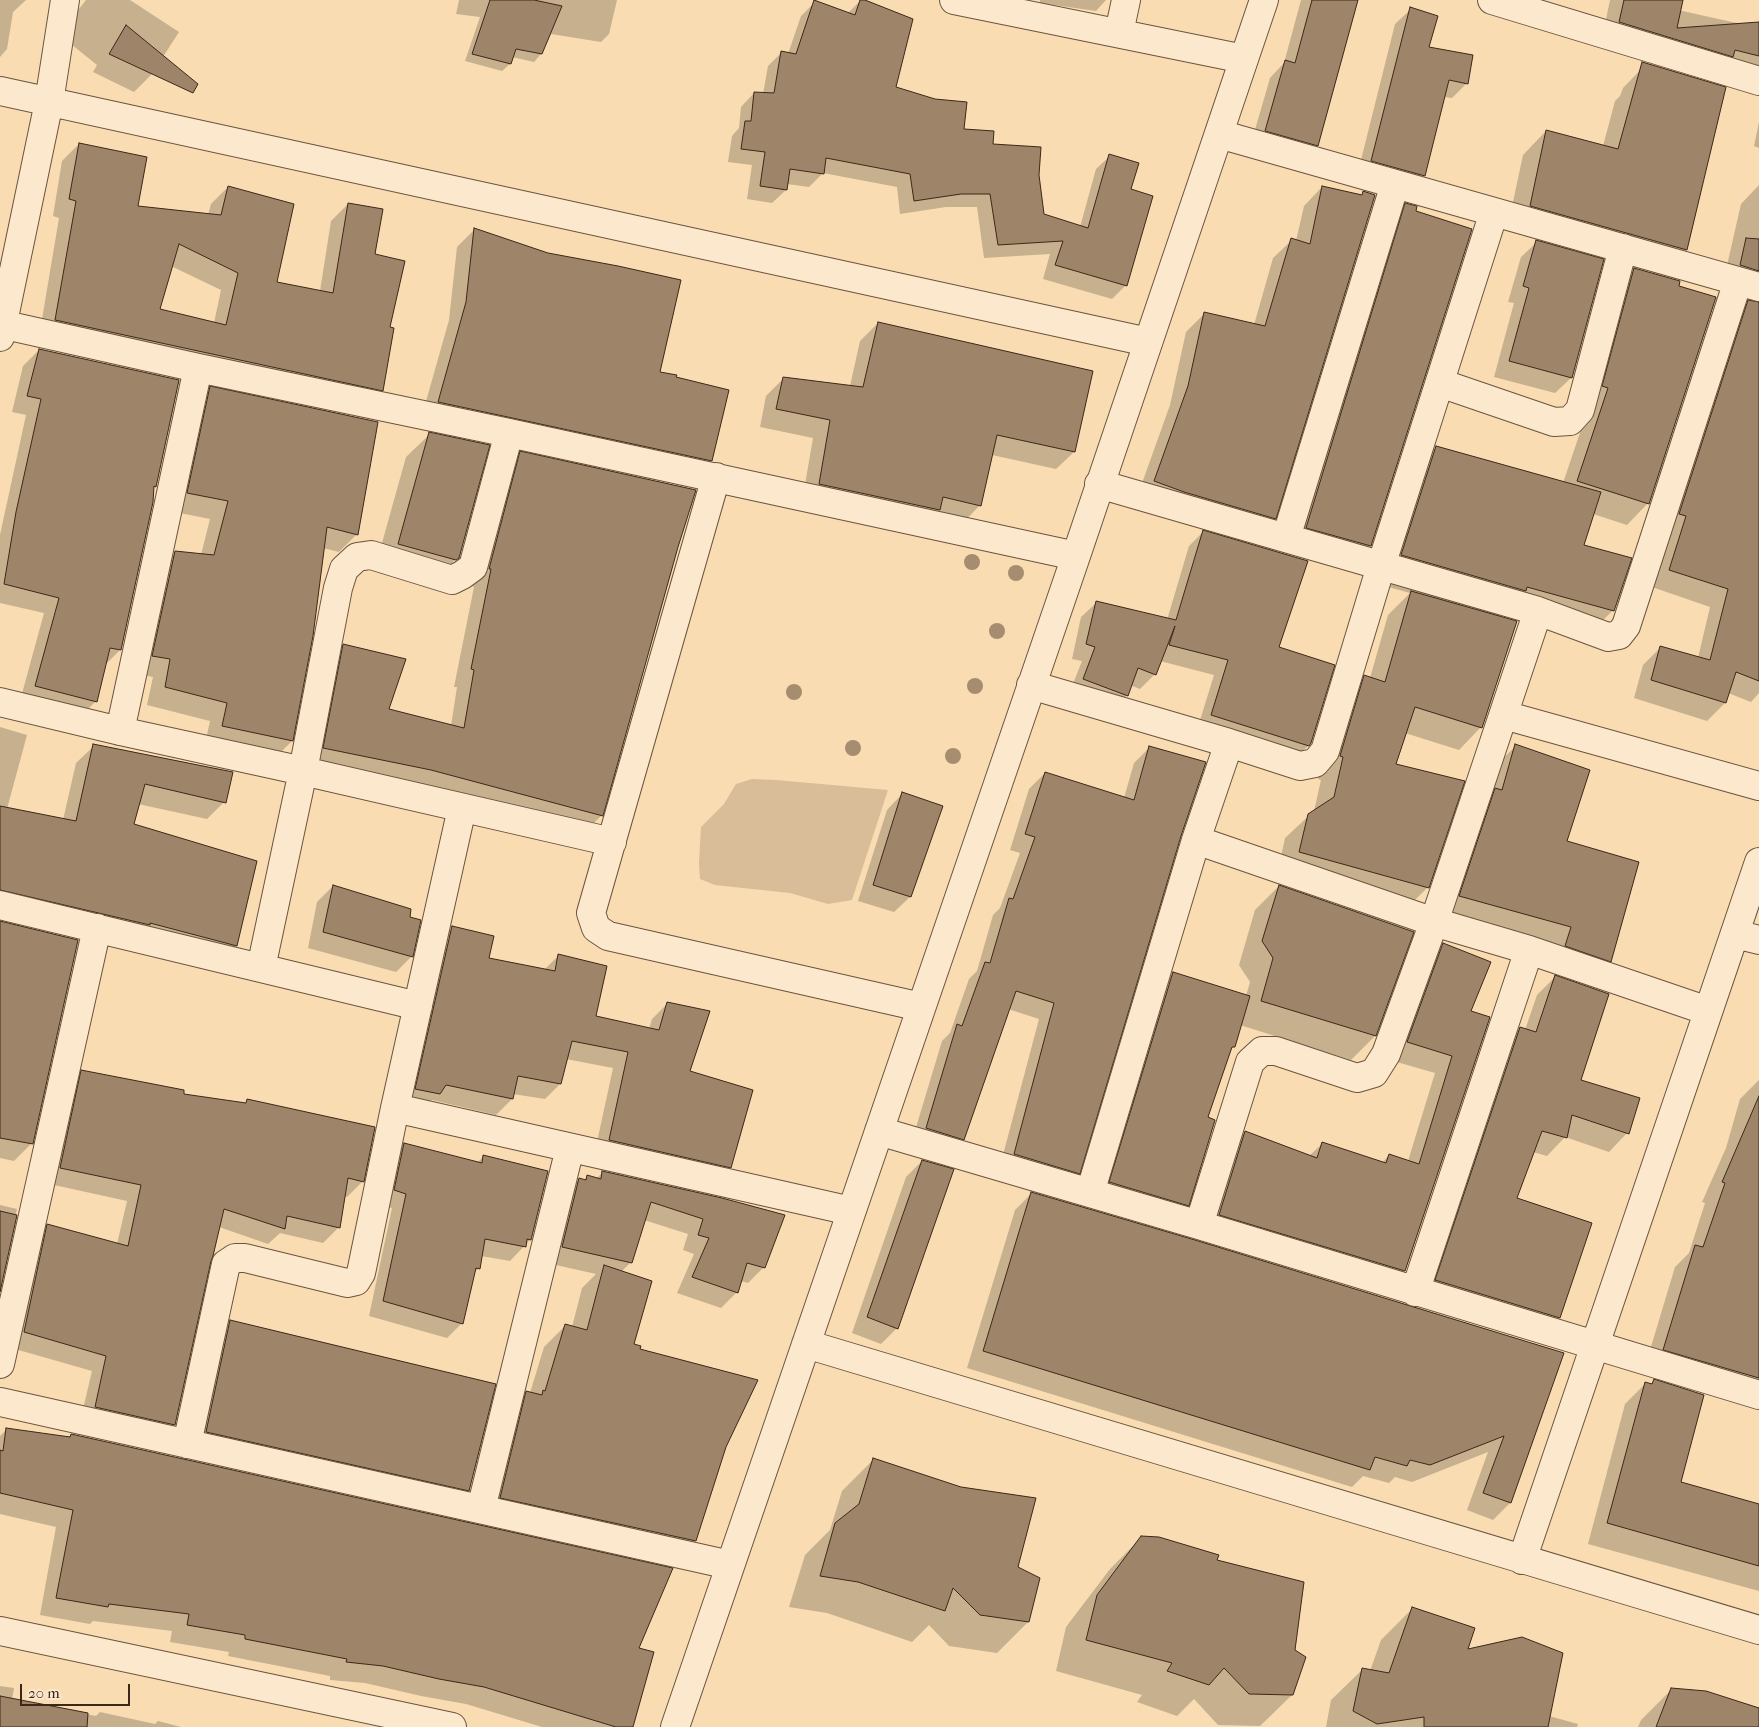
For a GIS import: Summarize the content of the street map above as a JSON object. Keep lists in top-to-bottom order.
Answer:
{
  "scale_bar": "20 m"
}
